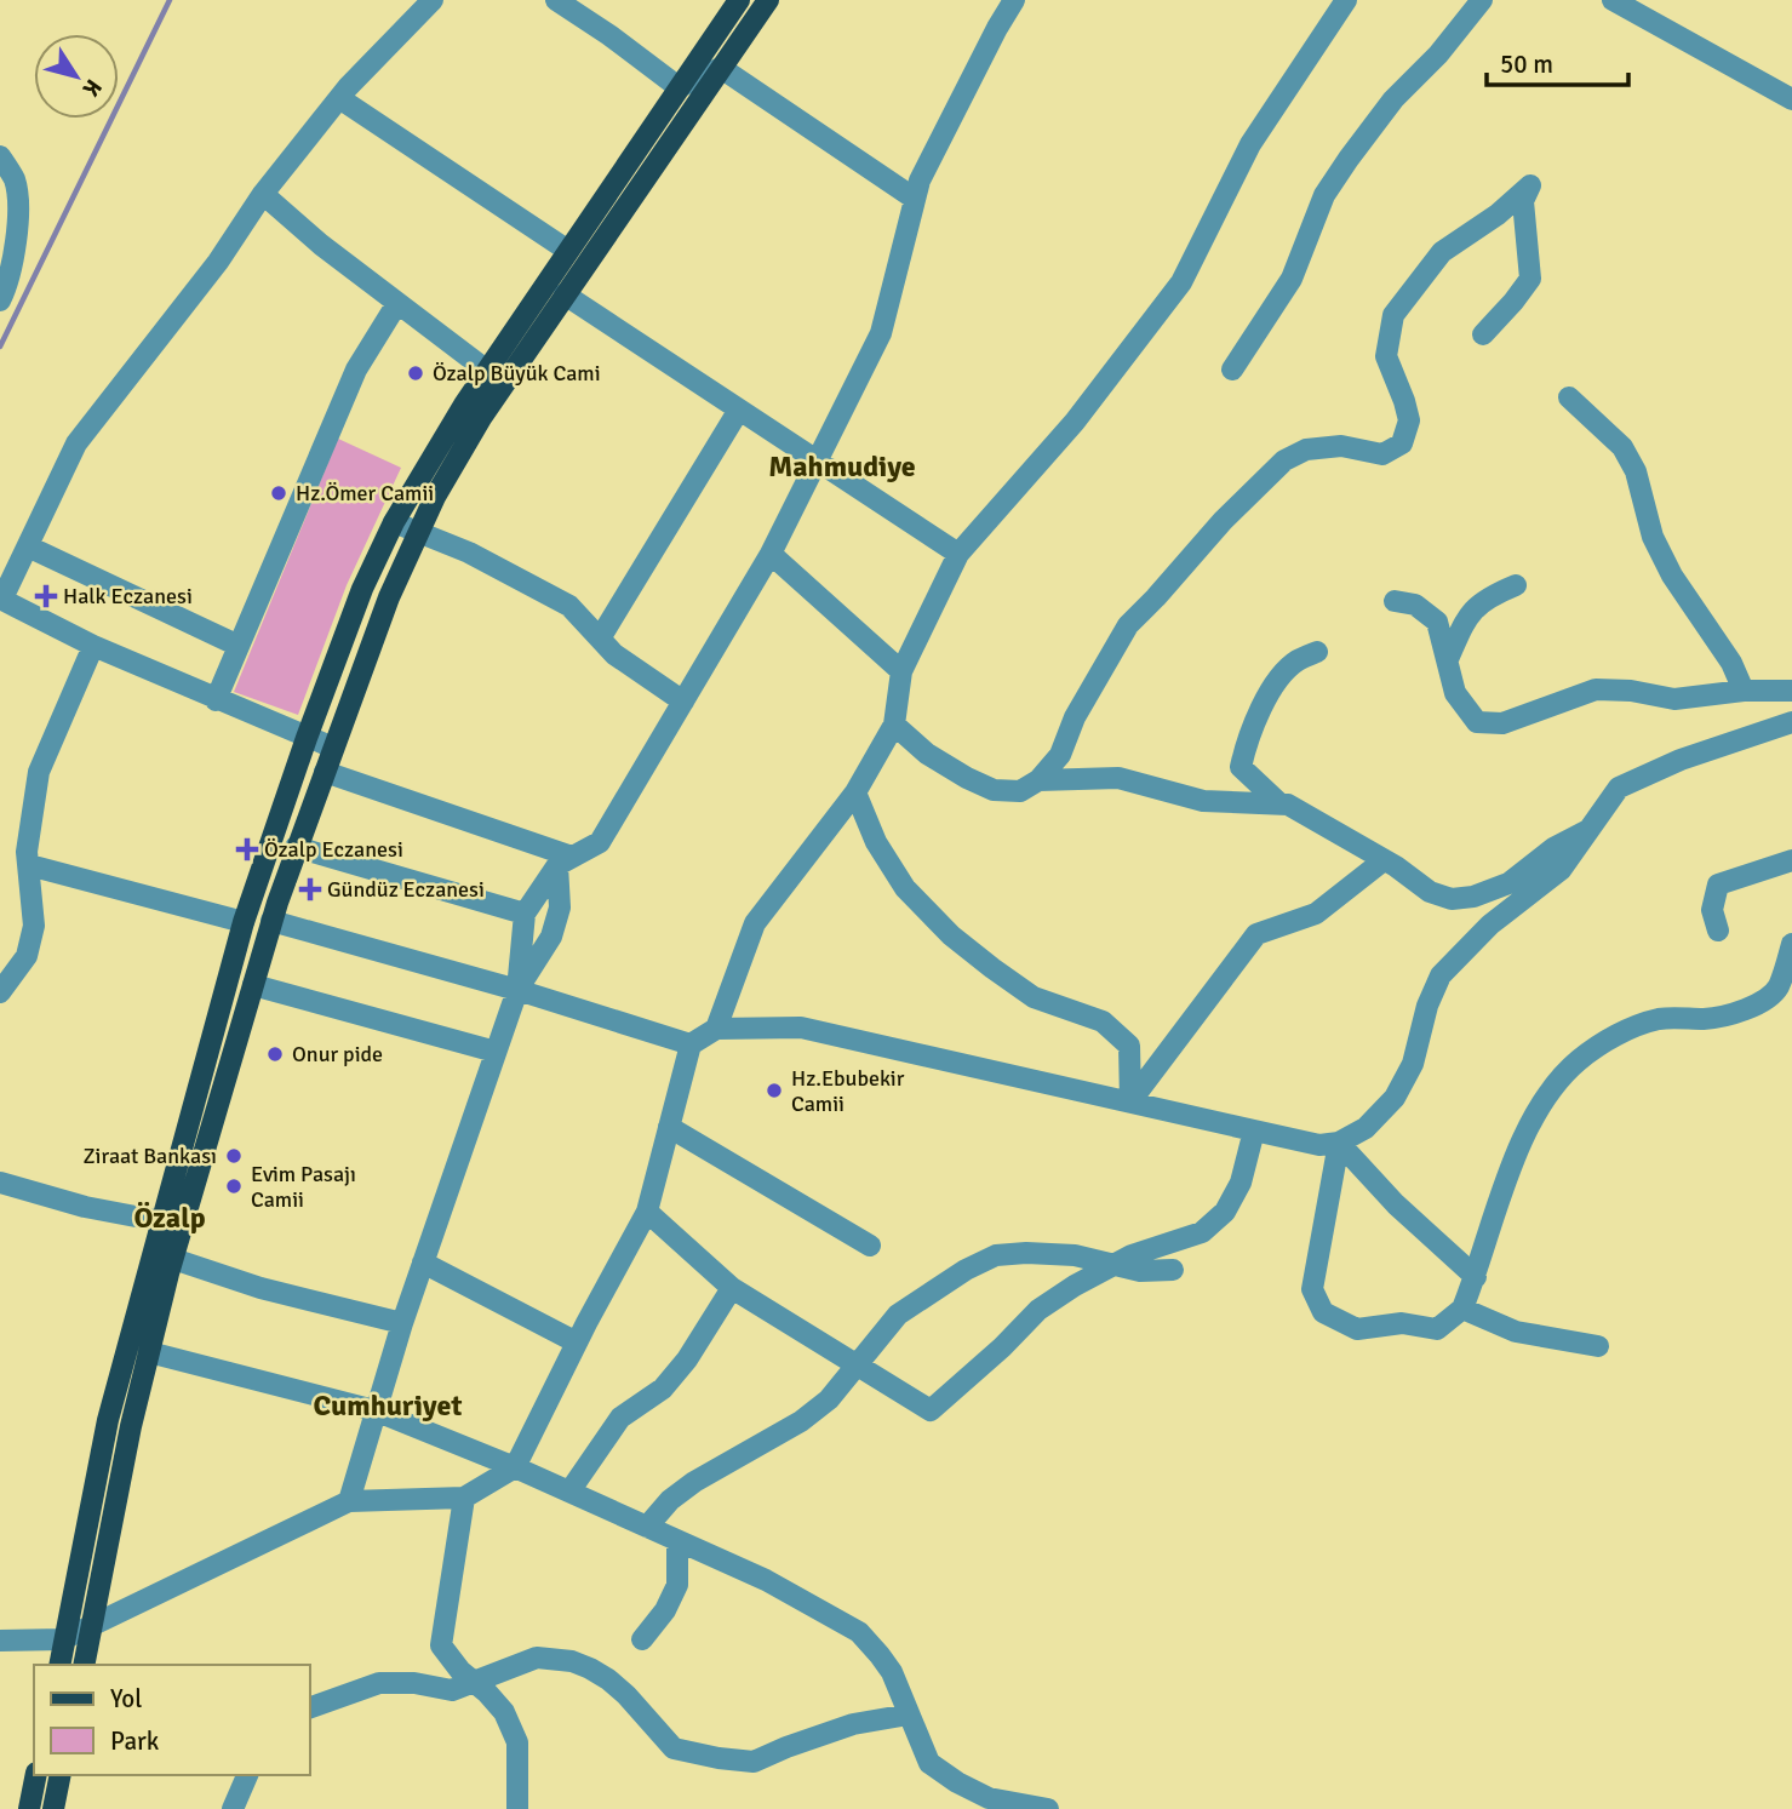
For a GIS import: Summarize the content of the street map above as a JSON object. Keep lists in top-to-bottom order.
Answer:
{
  "districts": ["Mahmudiye", "Özalp", "Cumhuriyet"],
  "places": {
    "other": [
      "Özalp Büyük Cami",
      "Hz.Ömer Camii",
      "Onur pide",
      "Hz.Ebubekir Camii",
      "Ziraat Bankası",
      "Evim Pasajı Camii"
    ],
    "health": ["Halk Eczanesi", "Özalp Eczanesi", "Gündüz Eczanesi"]
  },
  "legend": ["Yol", "Park"],
  "scale_bar": "50 m",
  "north": "bottom right"
}
